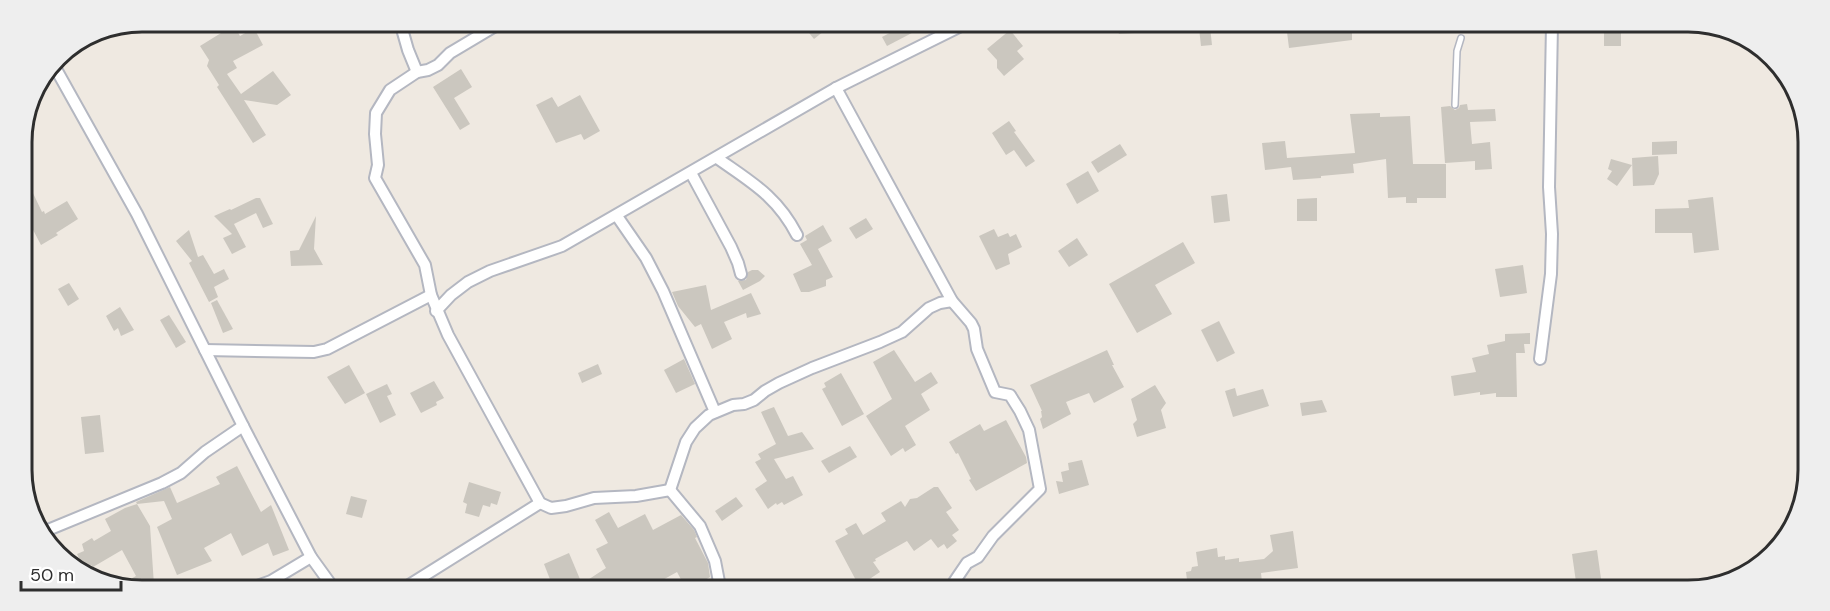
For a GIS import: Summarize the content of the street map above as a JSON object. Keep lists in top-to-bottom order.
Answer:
{
  "scale_bar": "50 m"
}
